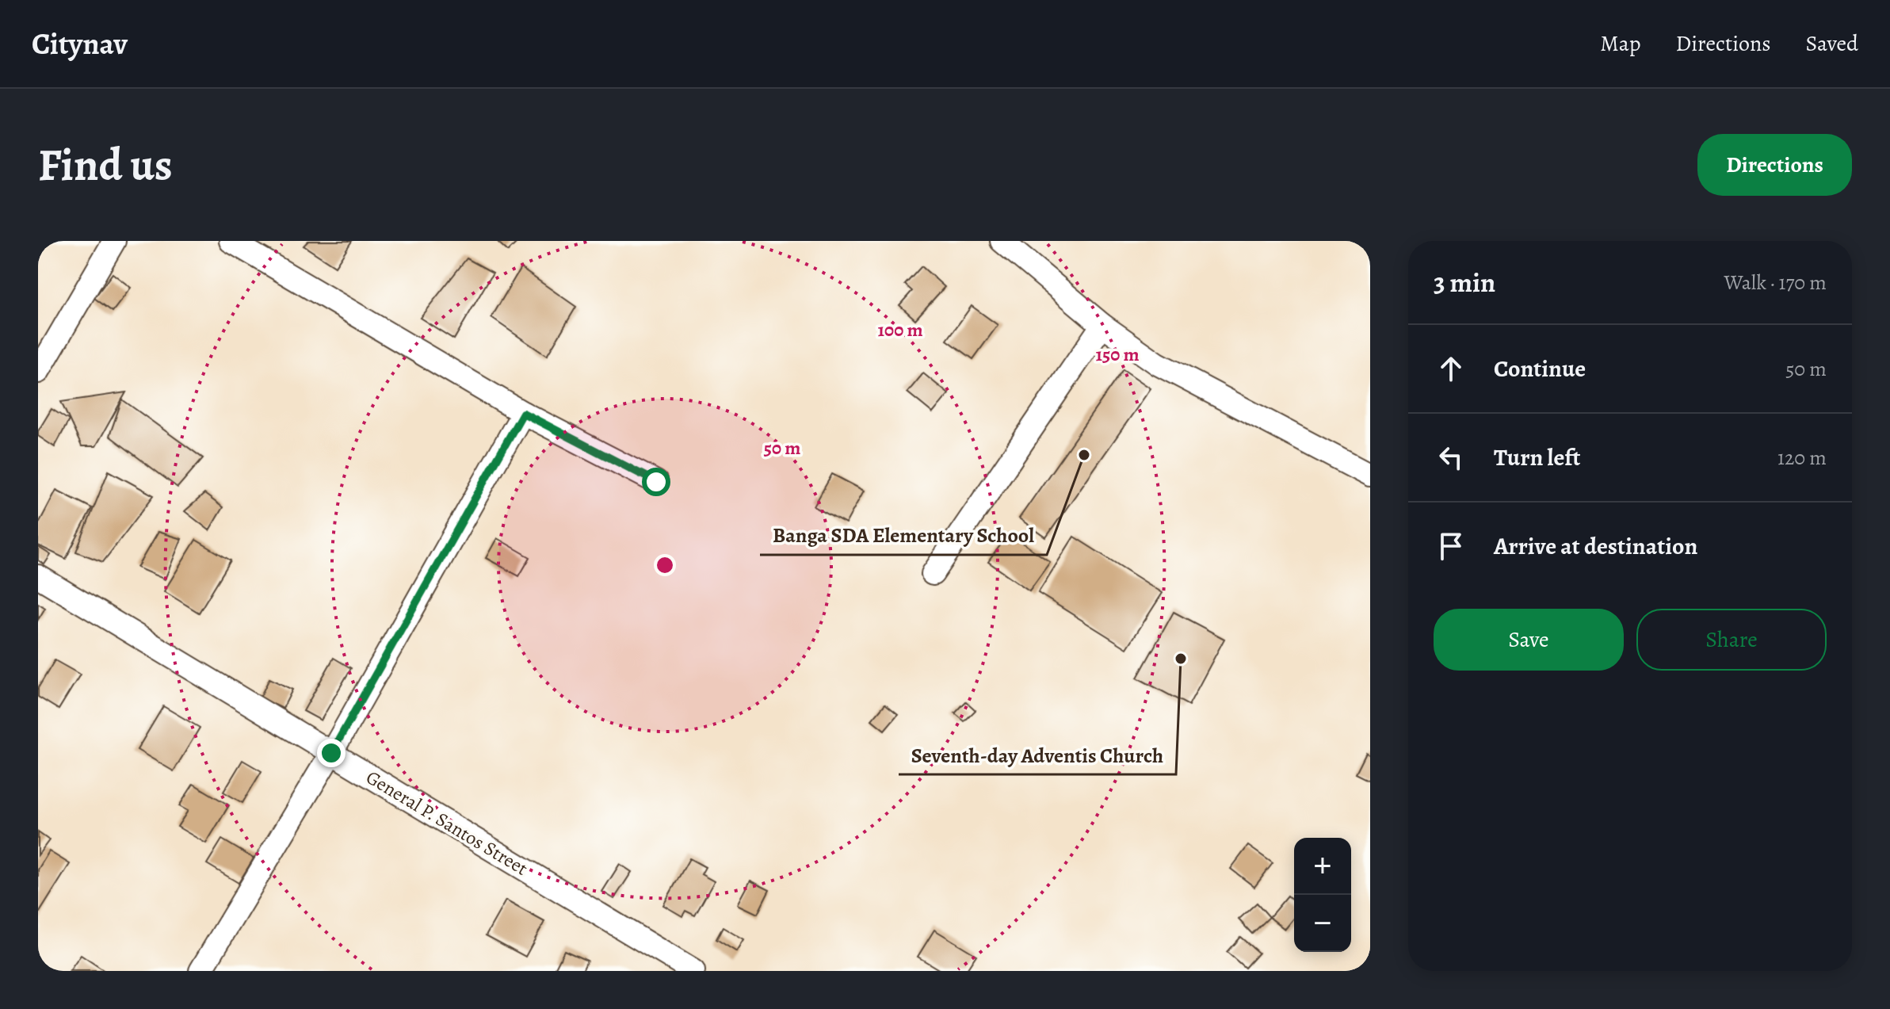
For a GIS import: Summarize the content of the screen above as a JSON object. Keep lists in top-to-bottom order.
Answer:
{
  "streets": {
    "street": ["General P. Santos Street"]
  },
  "places": ["Banga SDA Elementary School", "Seventh-day Adventis Church"],
  "page": {
    "header": "Citynav",
    "nav": ["Map", "Directions", "Saved"],
    "buttons": [
      "Directions",
      ["Save", "Share"]
    ],
    "title": "Find us",
    "heading": ["3 min", "Walk · 170 m"],
    "list": [
      ["Continue", "50 m"],
      ["Turn left", "120 m"],
      "Arrive at destination"
    ],
    "map_buttons": ["+", "−"]
  },
  "rings": ["100 m", "150 m", "50 m"]
}
